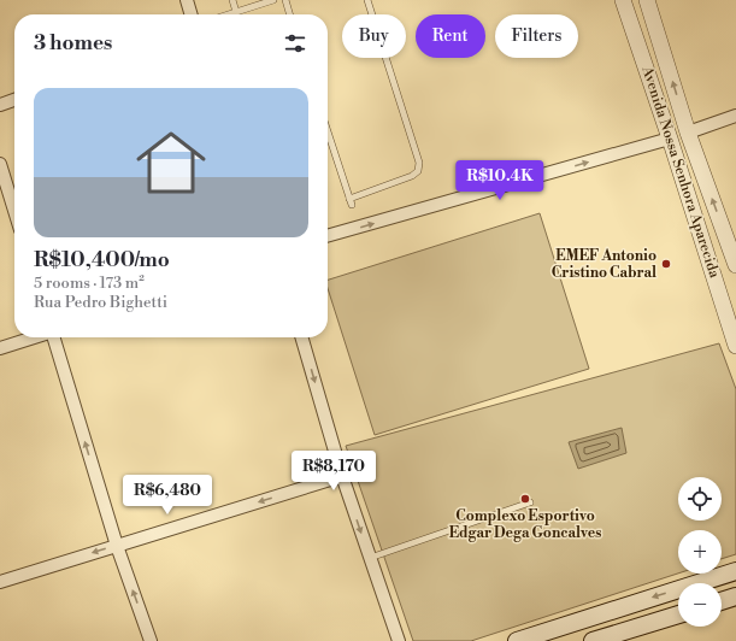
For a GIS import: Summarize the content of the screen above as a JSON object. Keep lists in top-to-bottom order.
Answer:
{
  "streets": {
    "street": ["Avenida Nossa Senhora Aparecida"]
  },
  "places": ["EMEF Antonio Cristino Cabral", "Complexo Esportivo Edgar Dega Goncalves"],
  "page": {
    "chip": ["Buy", "Rent", "Filters"],
    "heading": "3 homes",
    "list": [
      {
        "name": "R$10,400/mo",
        "note": "5 rooms · 173 m² · Rua Pedro Bighetti"
      }
    ],
    "price": ["R$10.4K", "R$8,170", "R$6,480"],
    "map_buttons": ["+", "−"]
  }
}
